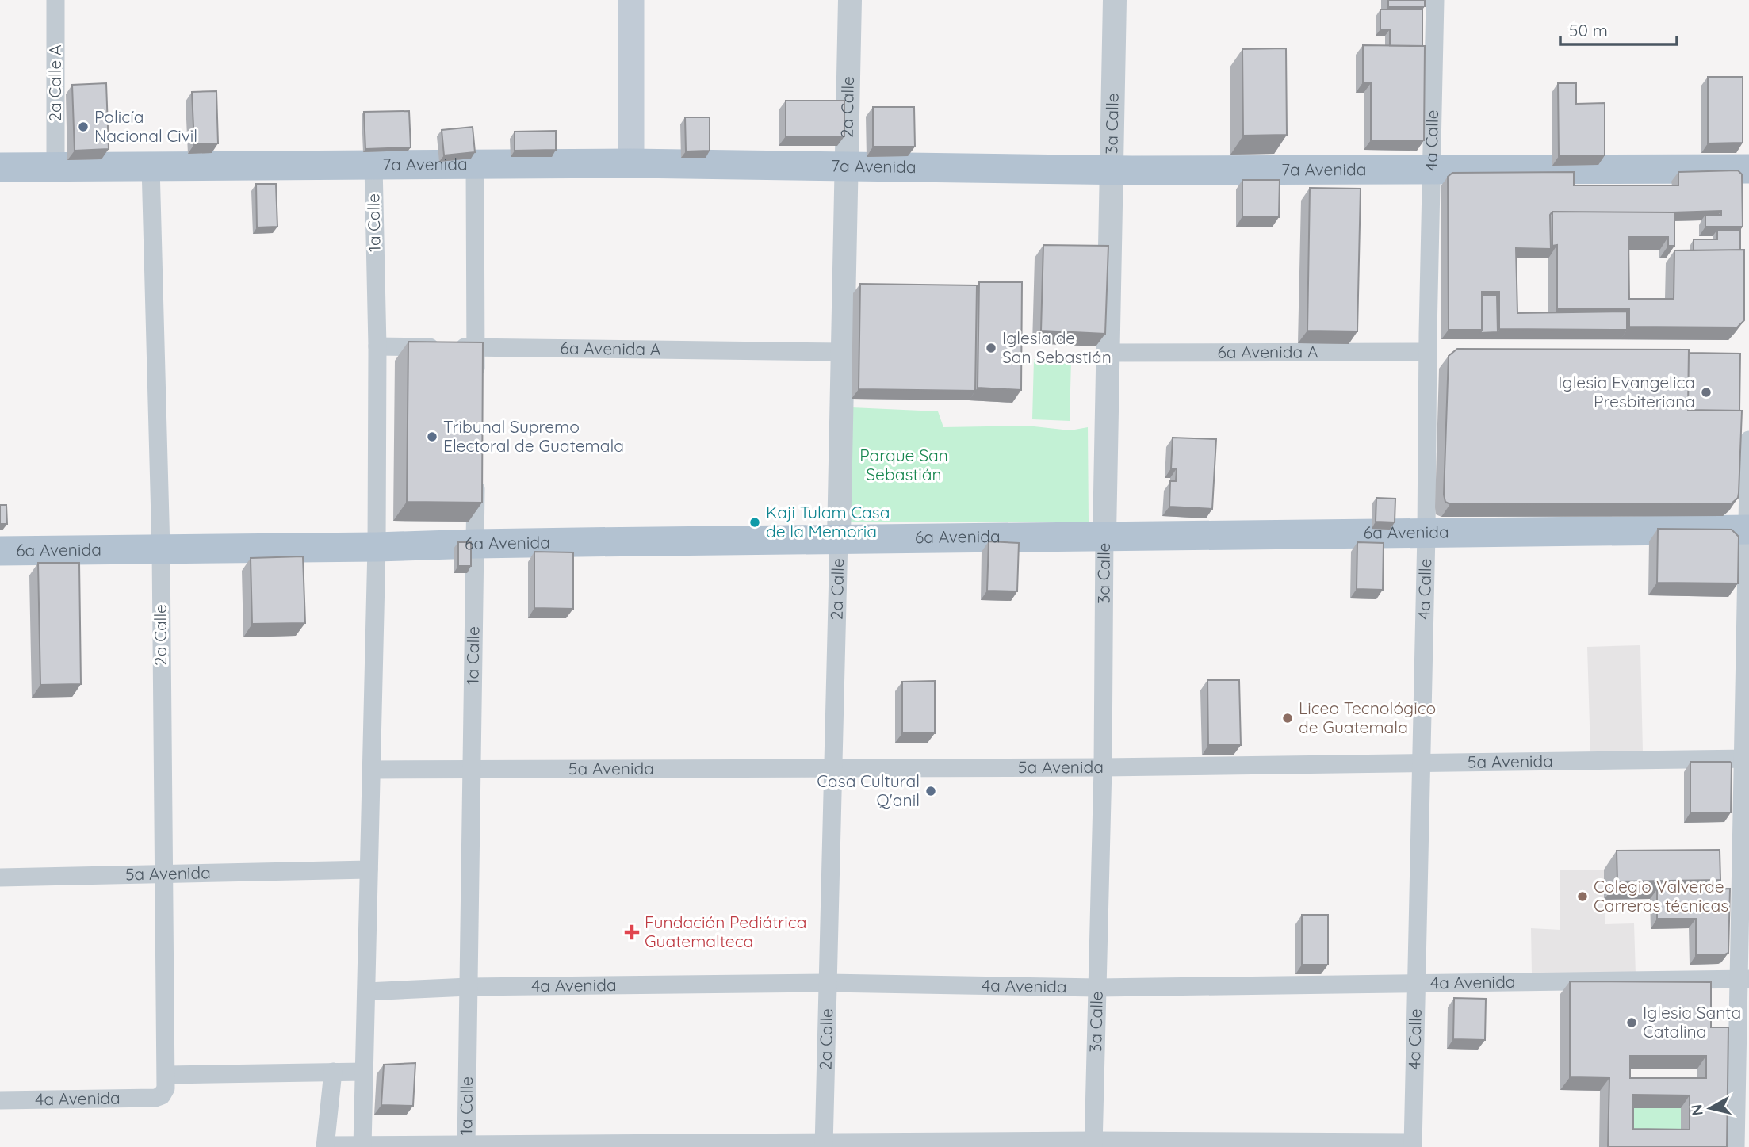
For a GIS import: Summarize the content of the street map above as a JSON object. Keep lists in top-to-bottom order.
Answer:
{
  "streets": {
    "main road": ["7a Avenida", "6a Avenida"],
    "street": [
      "2a Calle A",
      "2a Calle",
      "3a Calle",
      "4a Calle",
      "1a Calle",
      "6a Avenida A",
      "5a Avenida",
      "4a Avenida"
    ]
  },
  "crossings": [
    ["2a Calle A", "7a Avenida"],
    ["2a Calle", "7a Avenida"],
    ["2a Calle", "6a Avenida A"],
    ["2a Calle", "6a Avenida"],
    ["2a Calle", "5a Avenida"],
    ["2a Calle", "4a Avenida"],
    ["3a Calle", "7a Avenida"],
    ["3a Calle", "6a Avenida A"],
    ["3a Calle", "6a Avenida"],
    ["3a Calle", "5a Avenida"],
    ["3a Calle", "4a Avenida"],
    ["4a Calle", "7a Avenida"],
    ["4a Calle", "6a Avenida A"],
    ["4a Calle", "6a Avenida"],
    ["4a Calle", "5a Avenida"],
    ["4a Calle", "4a Avenida"],
    ["7a Avenida", "1a Calle"],
    ["1a Calle", "6a Avenida A"],
    ["1a Calle", "6a Avenida"],
    ["1a Calle", "5a Avenida"],
    ["1a Calle", "4a Avenida"]
  ],
  "parks": ["Parque San Sebastián"],
  "places": {
    "other": [
      "Policía Nacional Civil",
      "Iglesia de San Sebastián",
      "Iglesia Evangelica Presbiteriana",
      "Tribunal Supremo Electoral de Guatemala",
      "Kaji Tulam Casa de la Memoria",
      "Liceo Tecnológico de Guatemala",
      "Casa Cultural Q'anil",
      "Colegio Valverde Carreras técnicas",
      "Iglesia Santa Catalina"
    ],
    "health": ["Fundación Pediátrica Guatemalteca"]
  },
  "scale_bar": "50 m",
  "north": "left"
}
